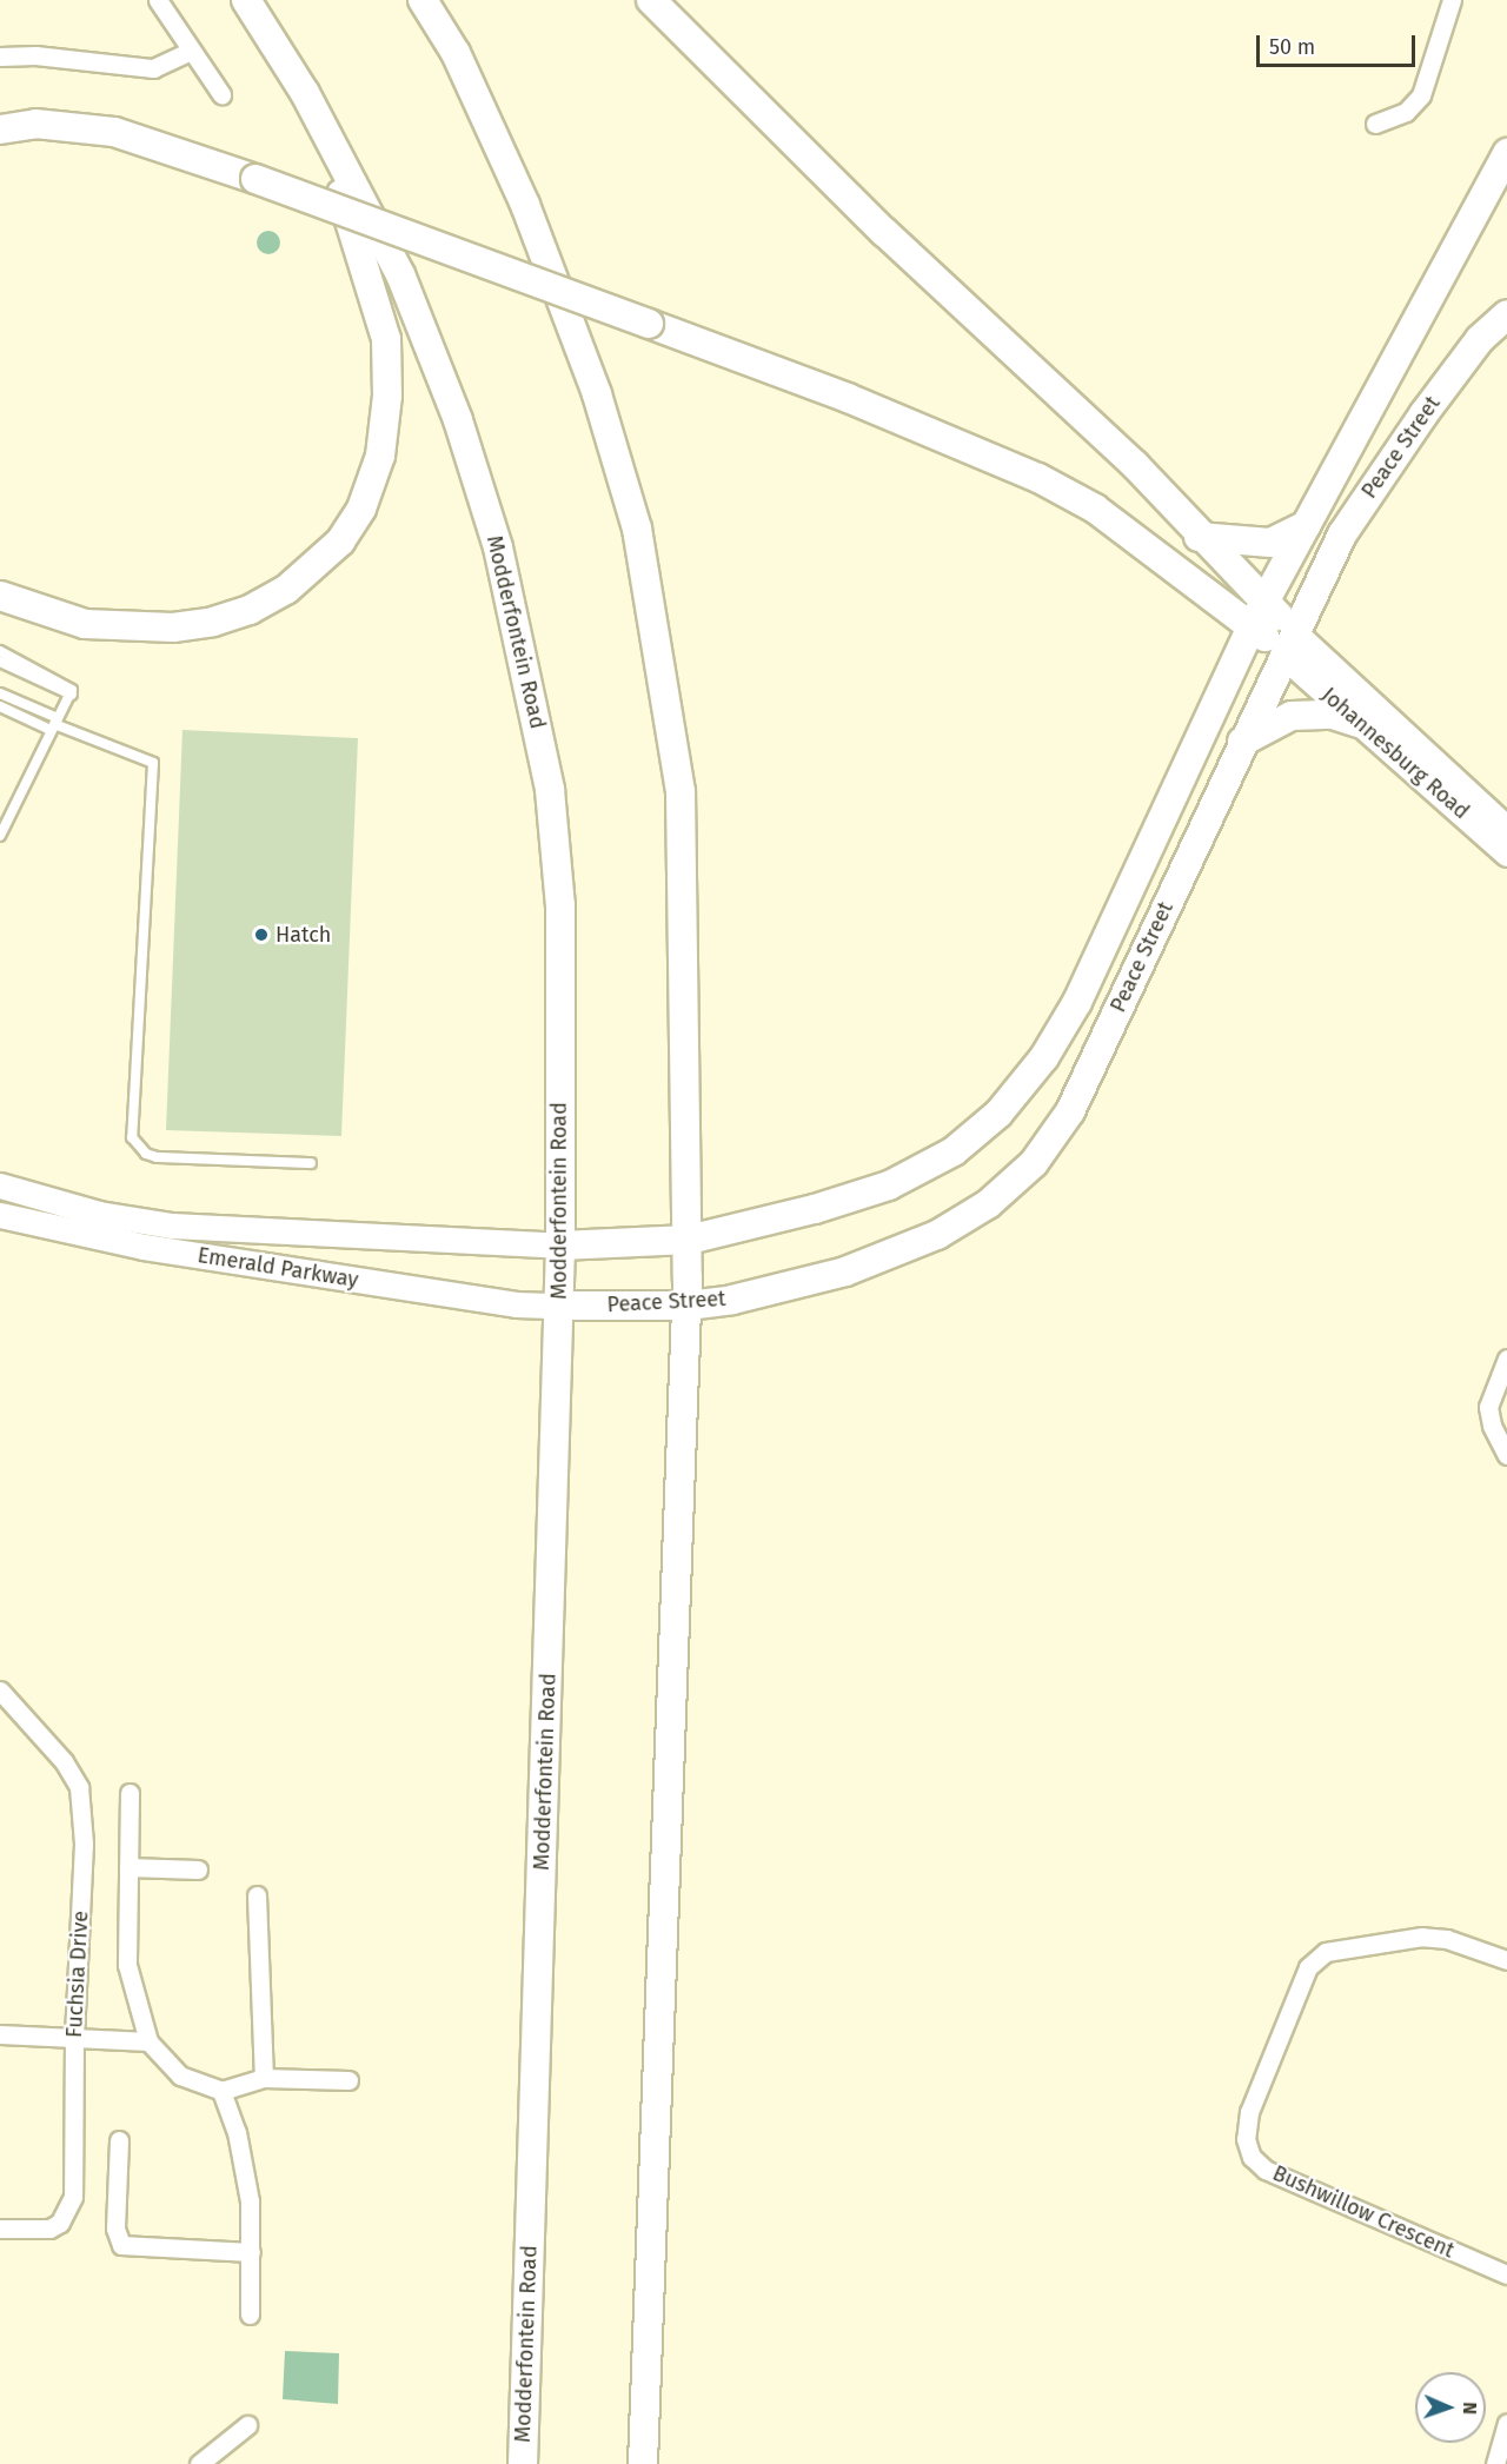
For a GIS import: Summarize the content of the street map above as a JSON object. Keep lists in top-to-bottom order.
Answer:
{
  "streets": {
    "main road": ["Peace Street", "Modderfontein Road"],
    "street": [
      "Johannesburg Road",
      "Emerald Parkway",
      "Fuchsia Drive",
      "Bushwillow Crescent"
    ]
  },
  "crossings": [
    ["Peace Street", "Modderfontein Road"],
    ["Peace Street", "Johannesburg Road"],
    ["Peace Street", "Emerald Parkway"],
    ["Modderfontein Road", "Emerald Parkway"]
  ],
  "places": ["Hatch"],
  "scale_bar": "50 m",
  "north": "right"
}
